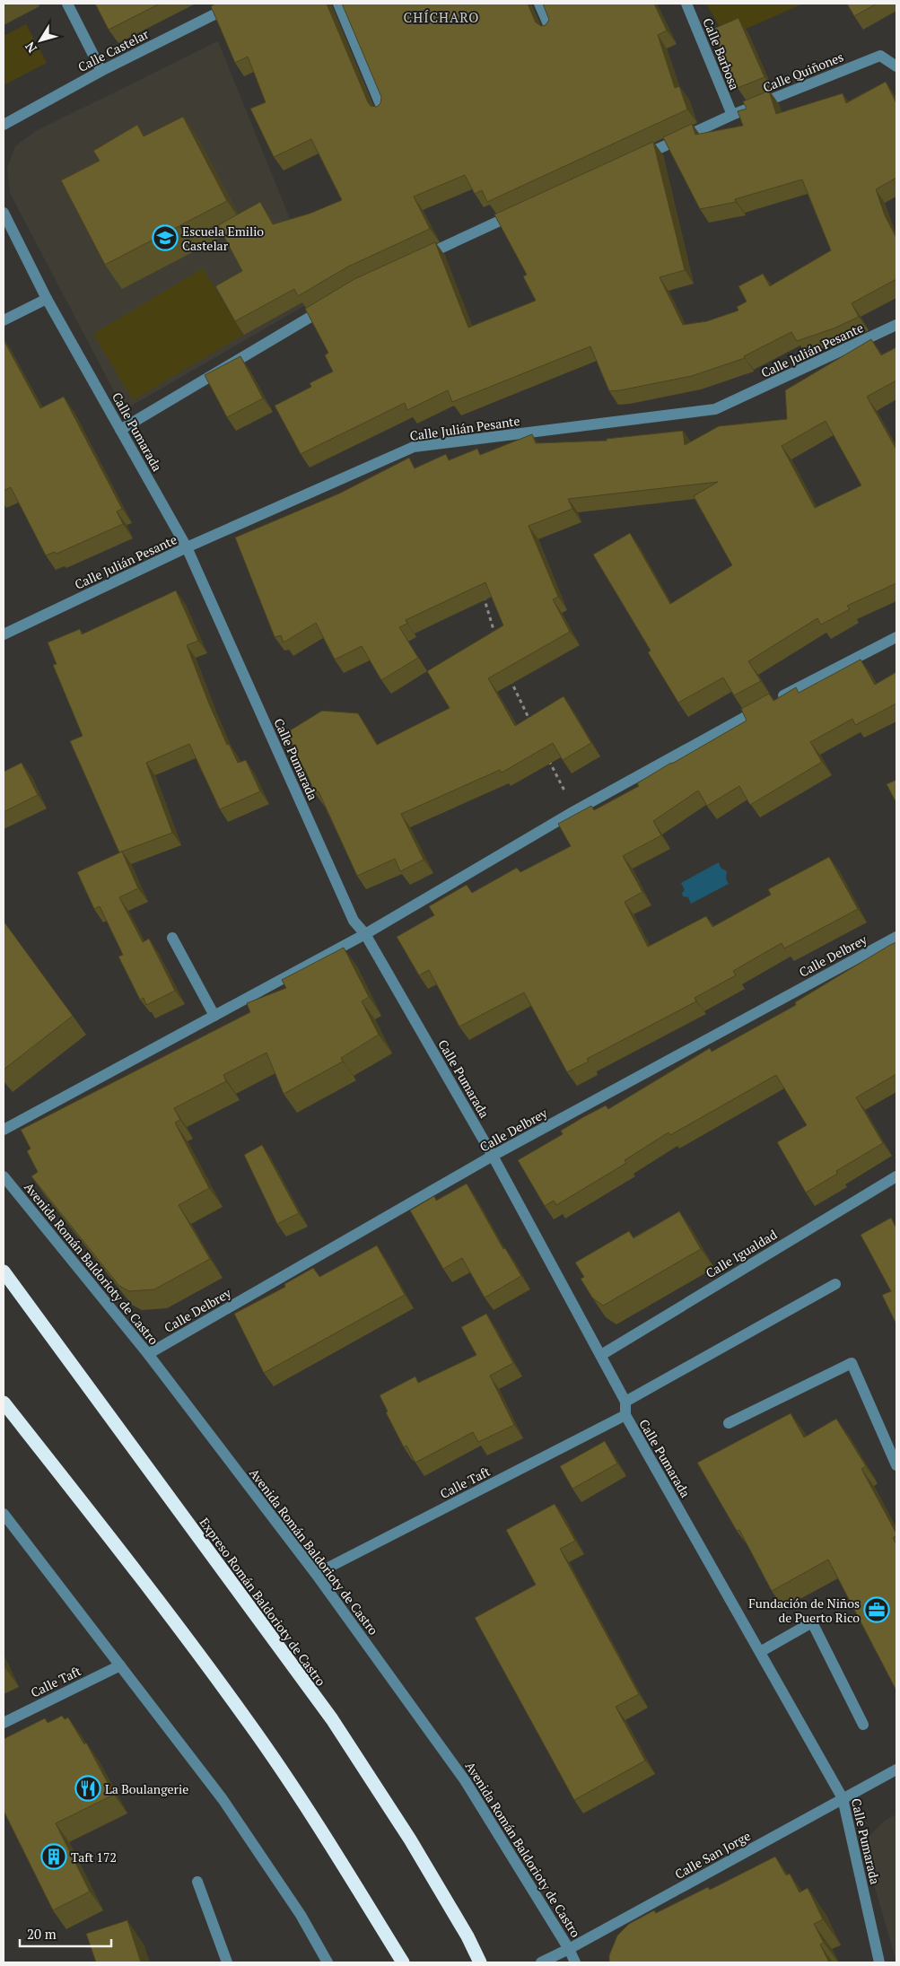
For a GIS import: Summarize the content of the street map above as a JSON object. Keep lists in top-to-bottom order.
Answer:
{
  "streets": {
    "highway": ["Expreso Román Baldorioty de Castro"],
    "street": [
      "Calle Castelar",
      "Calle Barbosa",
      "Calle Quiñones",
      "Calle Julián Pesante",
      "Calle Pumarada",
      "Calle Delbrey",
      "Calle Igualdad",
      "Avenida Román Baldorioty de Castro",
      "Calle Taft",
      "Calle San Jorge"
    ]
  },
  "crossings": [
    ["Calle Barbosa", "Calle Quiñones"],
    ["Calle Julián Pesante", "Calle Pumarada"],
    ["Calle Pumarada", "Calle Delbrey"],
    ["Calle Pumarada", "Calle Igualdad"],
    ["Calle Pumarada", "Calle Taft"],
    ["Calle Pumarada", "Calle San Jorge"],
    ["Calle Delbrey", "Avenida Román Baldorioty de Castro"],
    ["Avenida Román Baldorioty de Castro", "Calle Taft"],
    ["Avenida Román Baldorioty de Castro", "Calle San Jorge"]
  ],
  "districts": ["CHÍCHARO"],
  "places": {
    "school or university": ["Escuela Emilio Castelar"],
    "office": ["Fundación de Niños de Puerto Rico"],
    "restaurant": ["La Boulangerie"],
    "building": ["Taft 172"]
  },
  "scale_bar": "20 m",
  "north": "bottom left"
}
